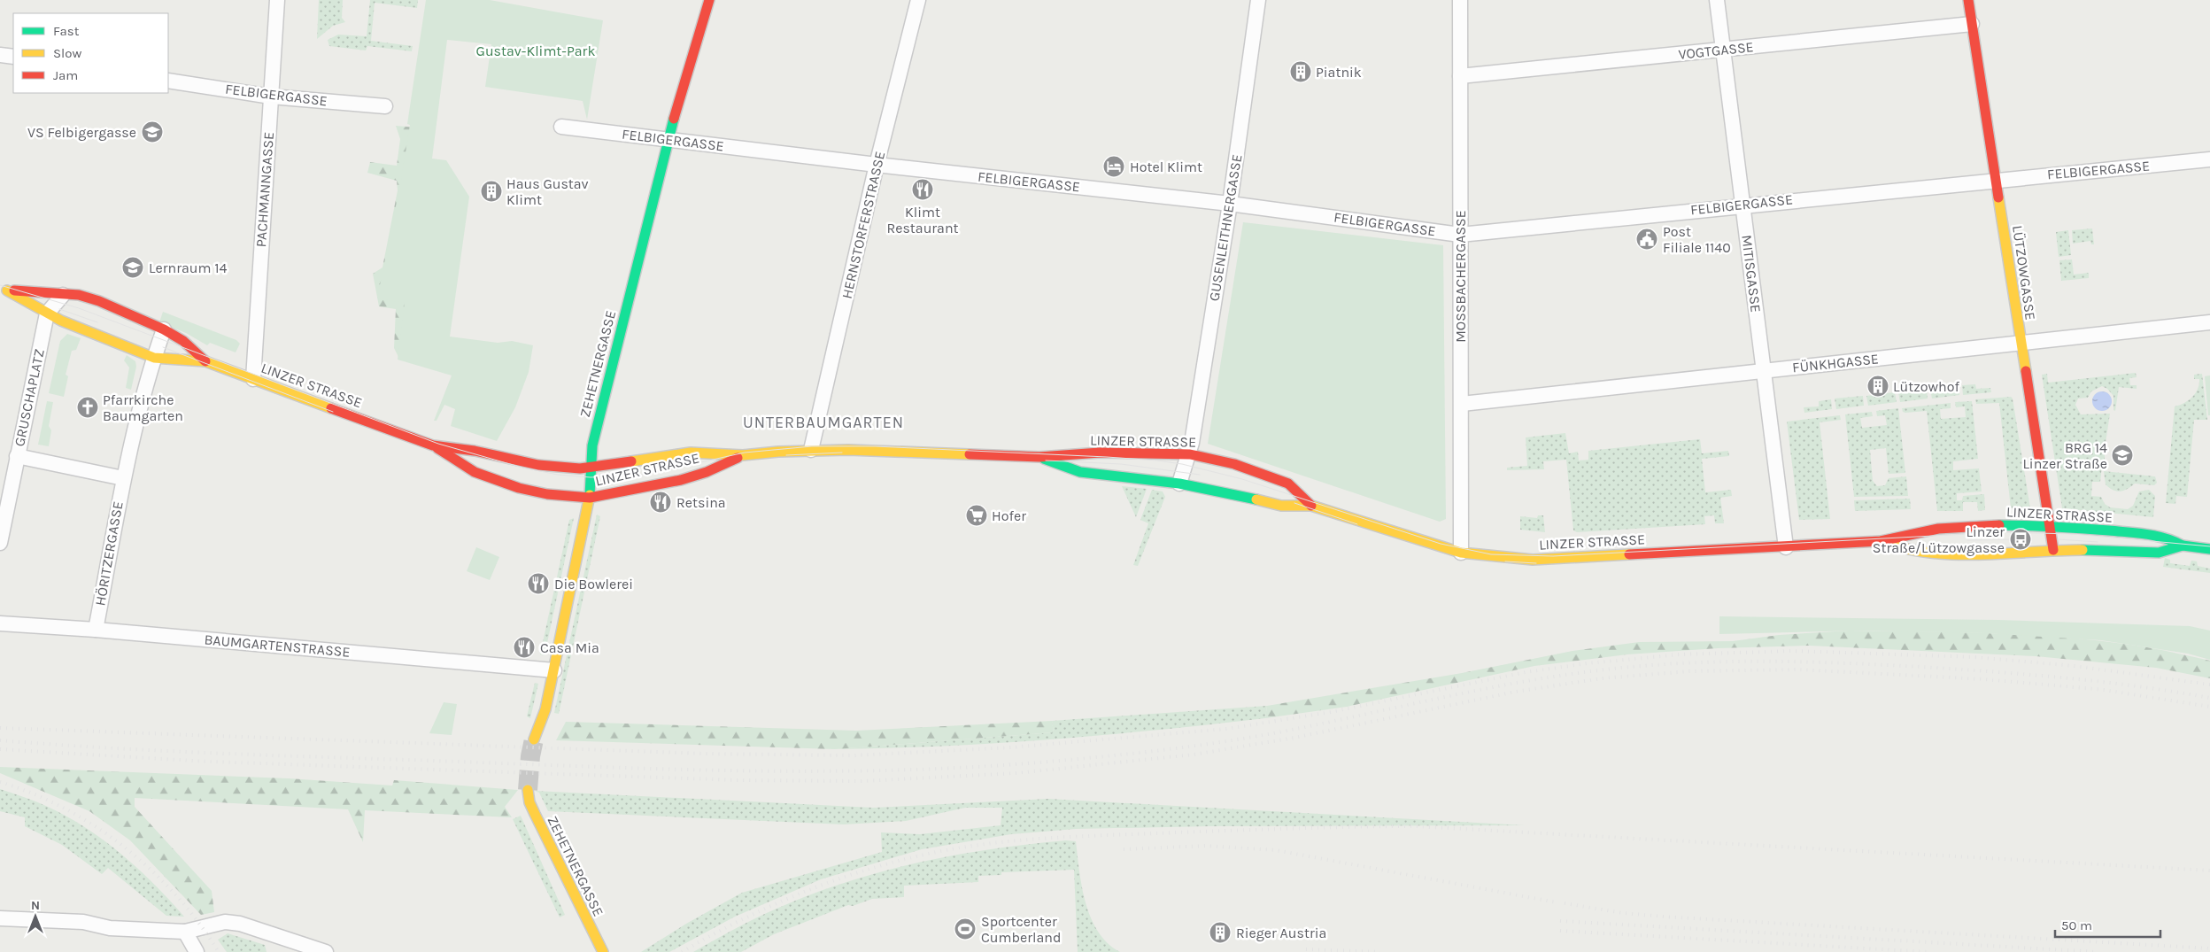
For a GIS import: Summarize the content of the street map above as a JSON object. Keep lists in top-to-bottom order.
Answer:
{
  "streets": {
    "main road": ["LÜTZOWGASSE", "ZEHETNERGASSE", "LINZER STRASSE"],
    "street": [
      "VOGTGASSE",
      "FELBIGERGASSE",
      "PACHMANNGASSE",
      "HERNSTORFERSTRASSE",
      "GUSENLEITHNERGASSE",
      "MITISGASSE",
      "MOSSBACHERGASSE",
      "FÜNKHGASSE",
      "GRUSCHAPLATZ",
      "HÖRITZERGASSE",
      "BAUMGARTENSTRASSE"
    ]
  },
  "crossings": [
    ["VOGTGASSE", "LÜTZOWGASSE"],
    ["VOGTGASSE", "MITISGASSE"],
    ["VOGTGASSE", "MOSSBACHERGASSE"],
    ["FELBIGERGASSE", "PACHMANNGASSE"],
    ["FELBIGERGASSE", "HERNSTORFERSTRASSE"],
    ["FELBIGERGASSE", "GUSENLEITHNERGASSE"],
    ["FELBIGERGASSE", "LÜTZOWGASSE"],
    ["FELBIGERGASSE", "MITISGASSE"],
    ["FELBIGERGASSE", "MOSSBACHERGASSE"],
    ["FELBIGERGASSE", "ZEHETNERGASSE"],
    ["PACHMANNGASSE", "LINZER STRASSE"],
    ["HERNSTORFERSTRASSE", "LINZER STRASSE"],
    ["GUSENLEITHNERGASSE", "LINZER STRASSE"],
    ["LÜTZOWGASSE", "FÜNKHGASSE"],
    ["LÜTZOWGASSE", "LINZER STRASSE"],
    ["MITISGASSE", "FÜNKHGASSE"],
    ["MITISGASSE", "LINZER STRASSE"],
    ["MOSSBACHERGASSE", "FÜNKHGASSE"],
    ["MOSSBACHERGASSE", "LINZER STRASSE"],
    ["ZEHETNERGASSE", "LINZER STRASSE"],
    ["ZEHETNERGASSE", "BAUMGARTENSTRASSE"],
    ["LINZER STRASSE", "GRUSCHAPLATZ"],
    ["GRUSCHAPLATZ", "HÖRITZERGASSE"],
    ["HÖRITZERGASSE", "BAUMGARTENSTRASSE"]
  ],
  "districts": ["UNTERBAUMGARTEN"],
  "parks": ["Gustav-Klimt-Park"],
  "places": {
    "building": [
      "Piatnik",
      "Haus Gustav Klimt",
      "Lützowhof",
      "Rieger Austria"
    ],
    "school or university": ["VS Felbigergasse", "Lernraum 14", "BRG 14 Linzer Straße"],
    "hotel": ["Hotel Klimt"],
    "restaurant": [
      "Klimt Restaurant",
      "Retsina",
      "Die Bowlerei",
      "Casa Mia"
    ],
    "public building": ["Post Filiale 1140"],
    "church": ["Pfarrkirche Baumgarten"],
    "supermarket": ["Hofer"],
    "bus stop": ["Linzer Straße/Lützowgasse"],
    "sports": ["Sportcenter Cumberland"]
  },
  "legend": ["Fast", "Slow", "Jam"],
  "scale_bar": "50 m",
  "north": "top"
}
